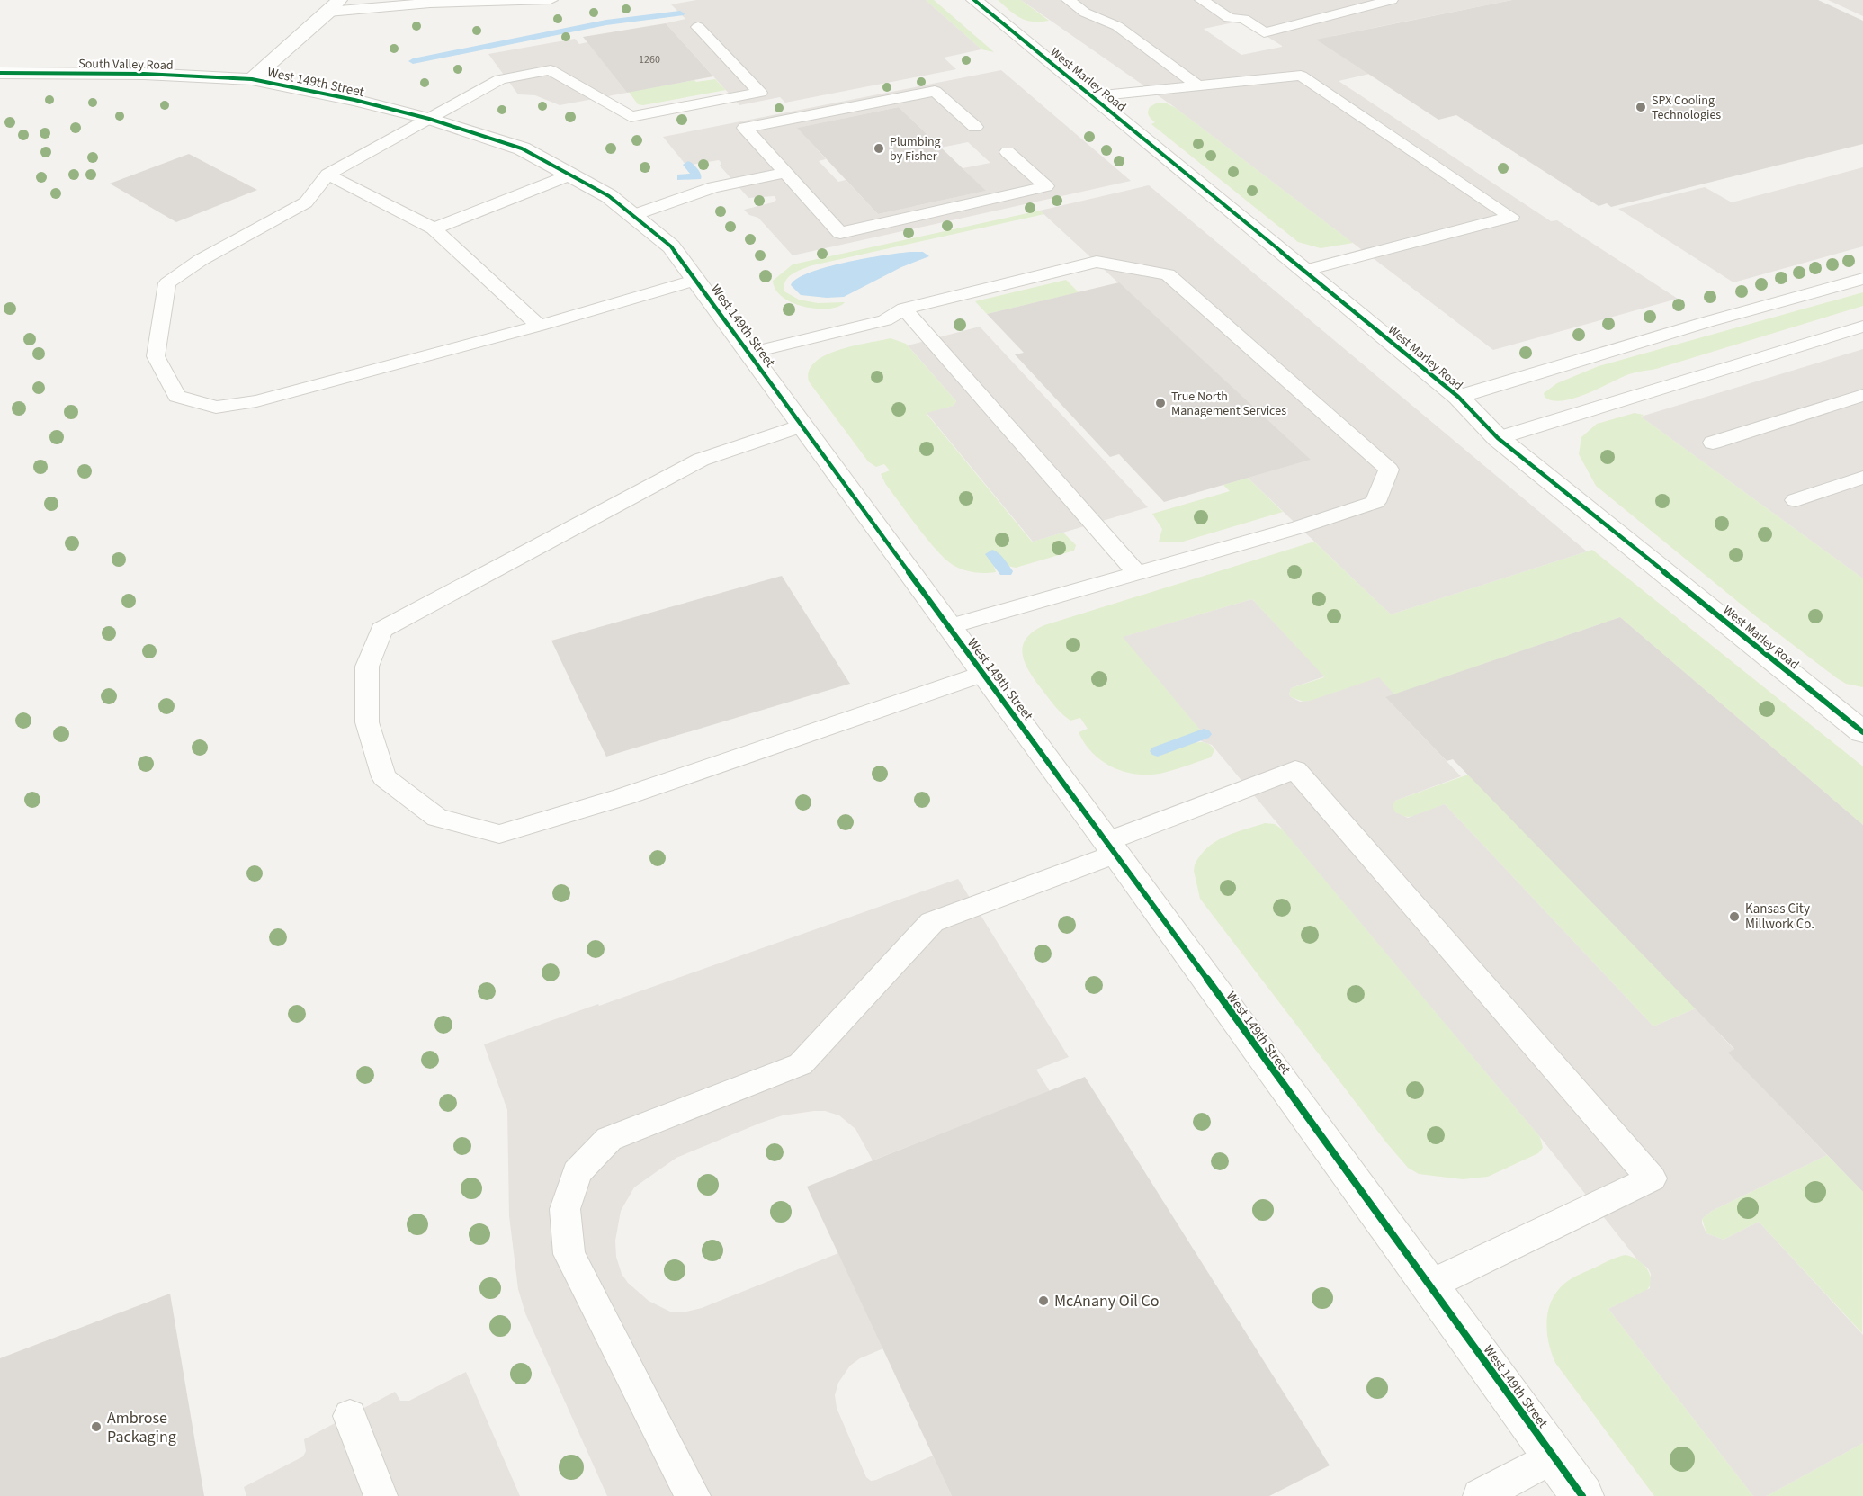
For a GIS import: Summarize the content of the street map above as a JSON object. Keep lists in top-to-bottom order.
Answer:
{
  "streets": {
    "street": ["South Valley Road", "West Marley Road", "West 149th Street"]
  },
  "crossings": [
    ["South Valley Road", "West 149th Street"]
  ],
  "places": [
    "SPX Cooling Technologies",
    "Plumbing by Fisher",
    "True North Management Services",
    "Kansas City Millwork Co.",
    "McAnany Oil Co",
    "Ambrose Packaging"
  ],
  "house_numbers": ["1260"]
}
